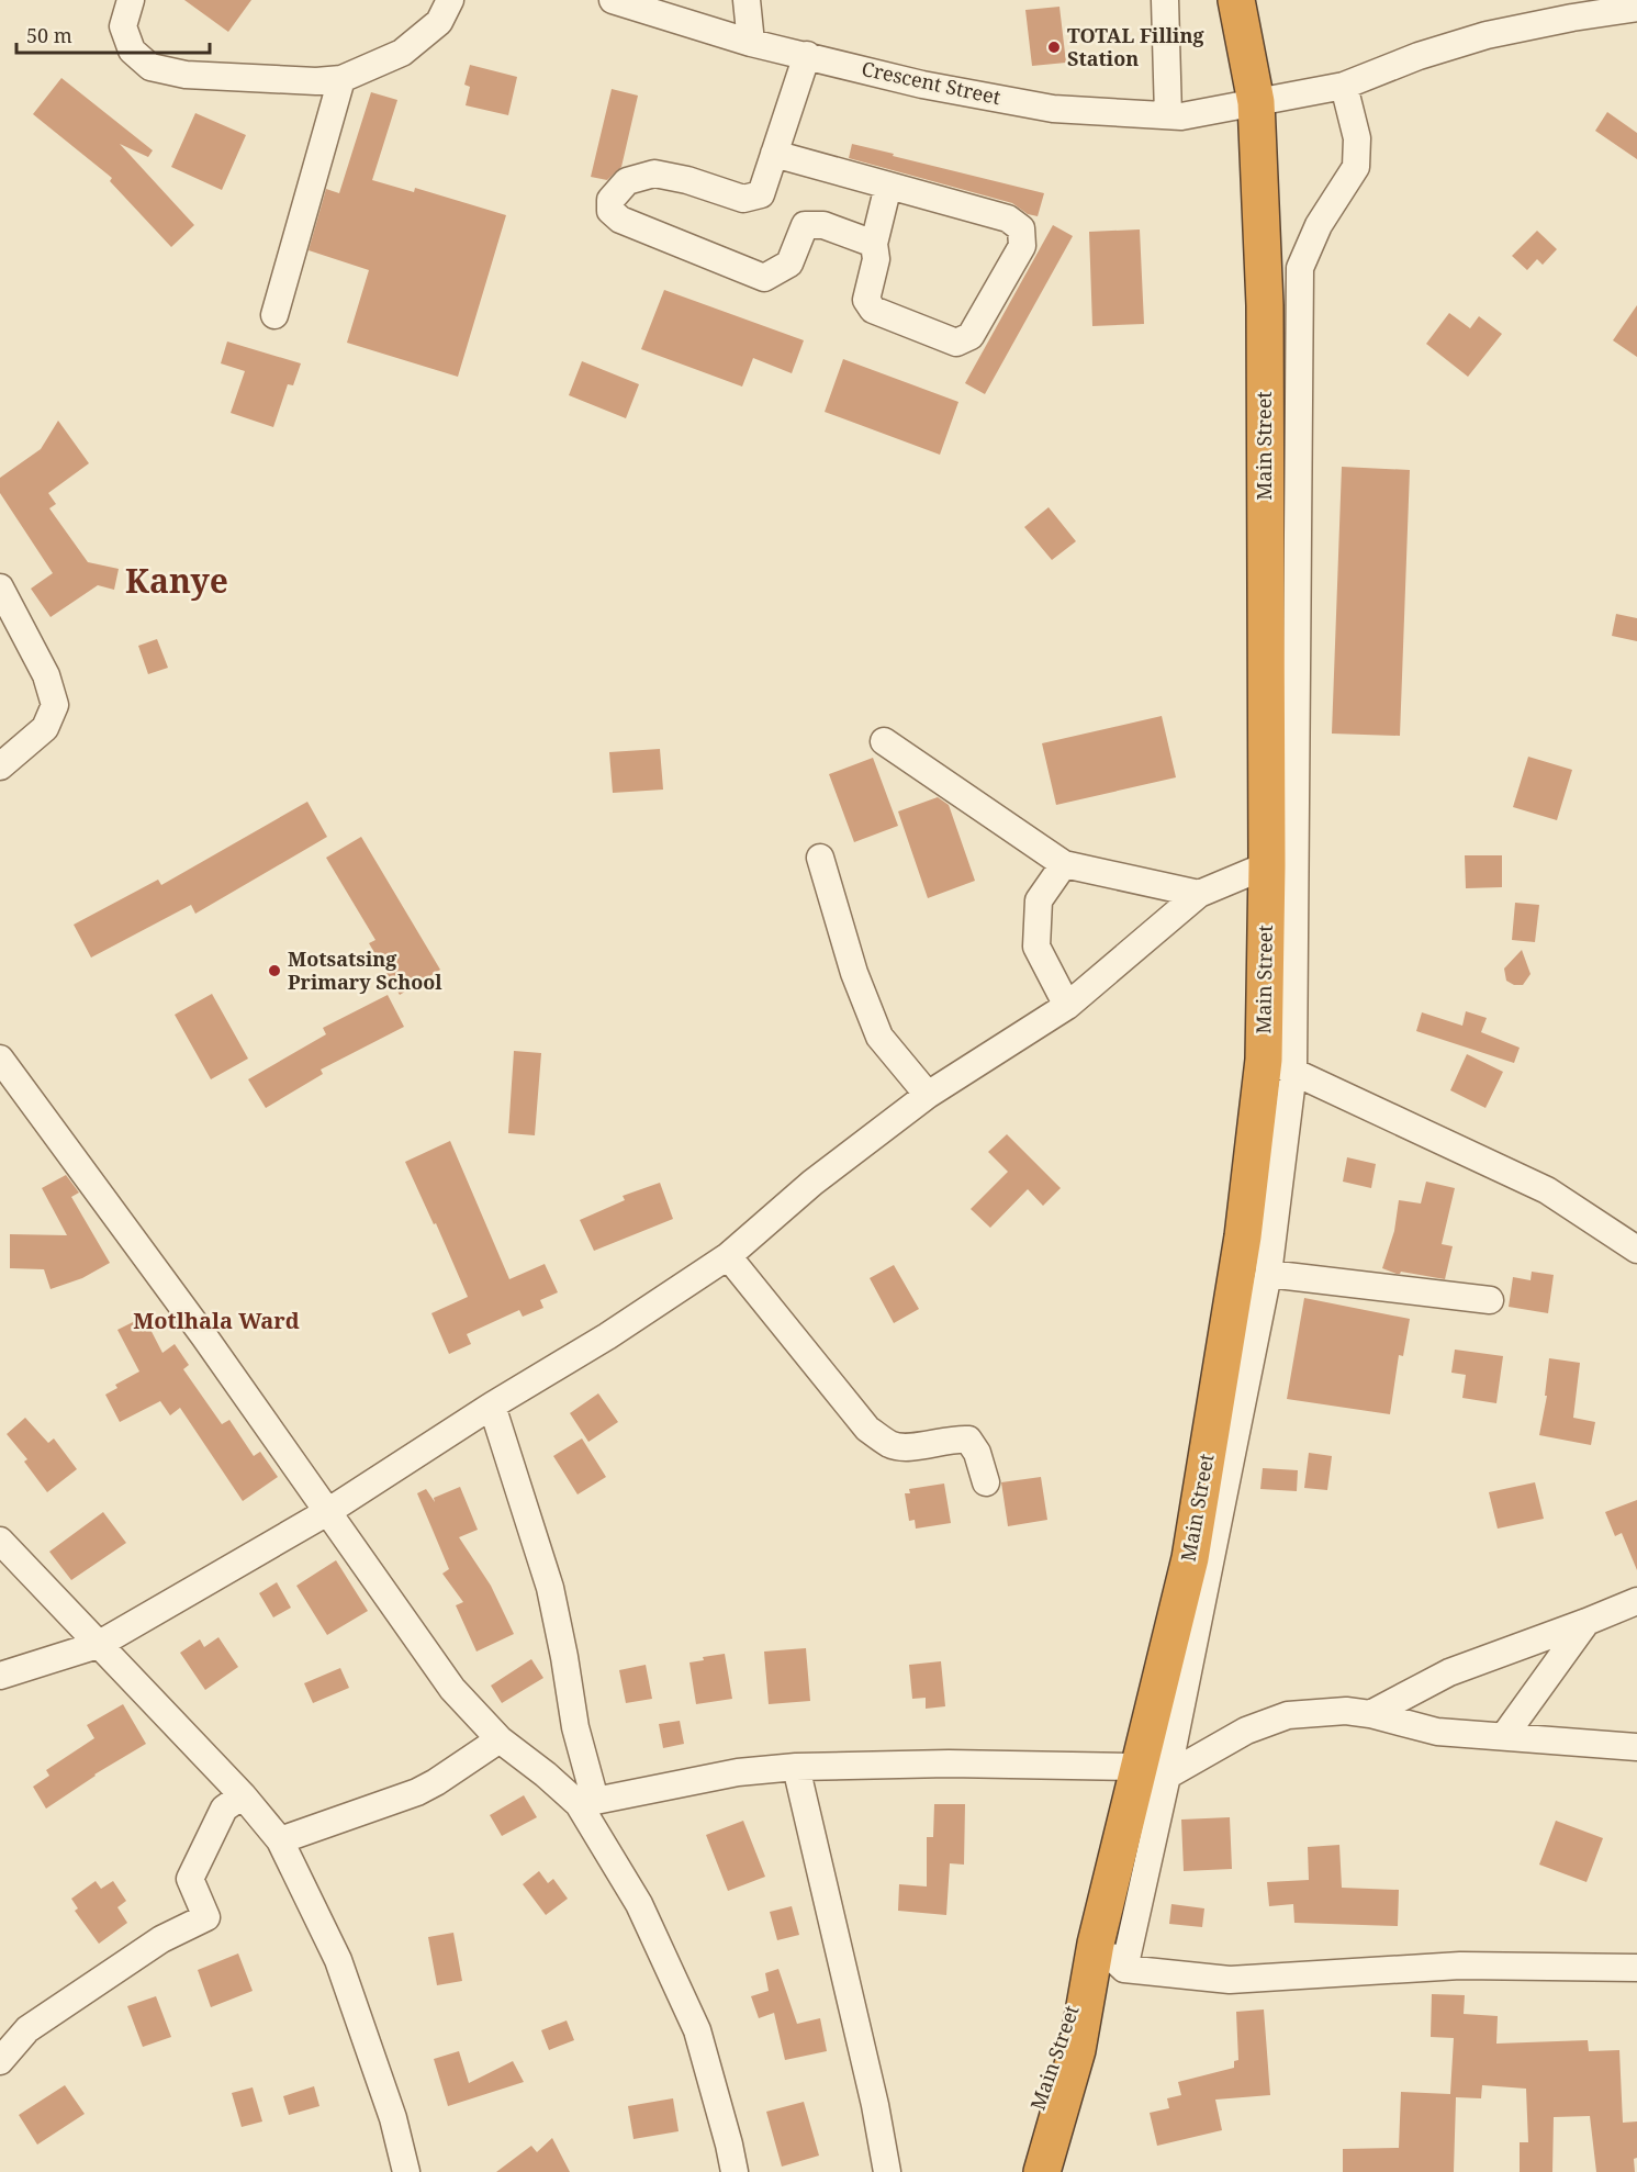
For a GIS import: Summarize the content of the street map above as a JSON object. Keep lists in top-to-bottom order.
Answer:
{
  "streets": {
    "highway": ["Main Street"],
    "street": ["Crescent Street"]
  },
  "crossings": [
    ["Crescent Street", "Main Street"]
  ],
  "districts": ["Kanye", "Motlhala Ward"],
  "places": ["TOTAL Filling Station", "Motsatsing Primary School"],
  "scale_bar": "50 m"
}
